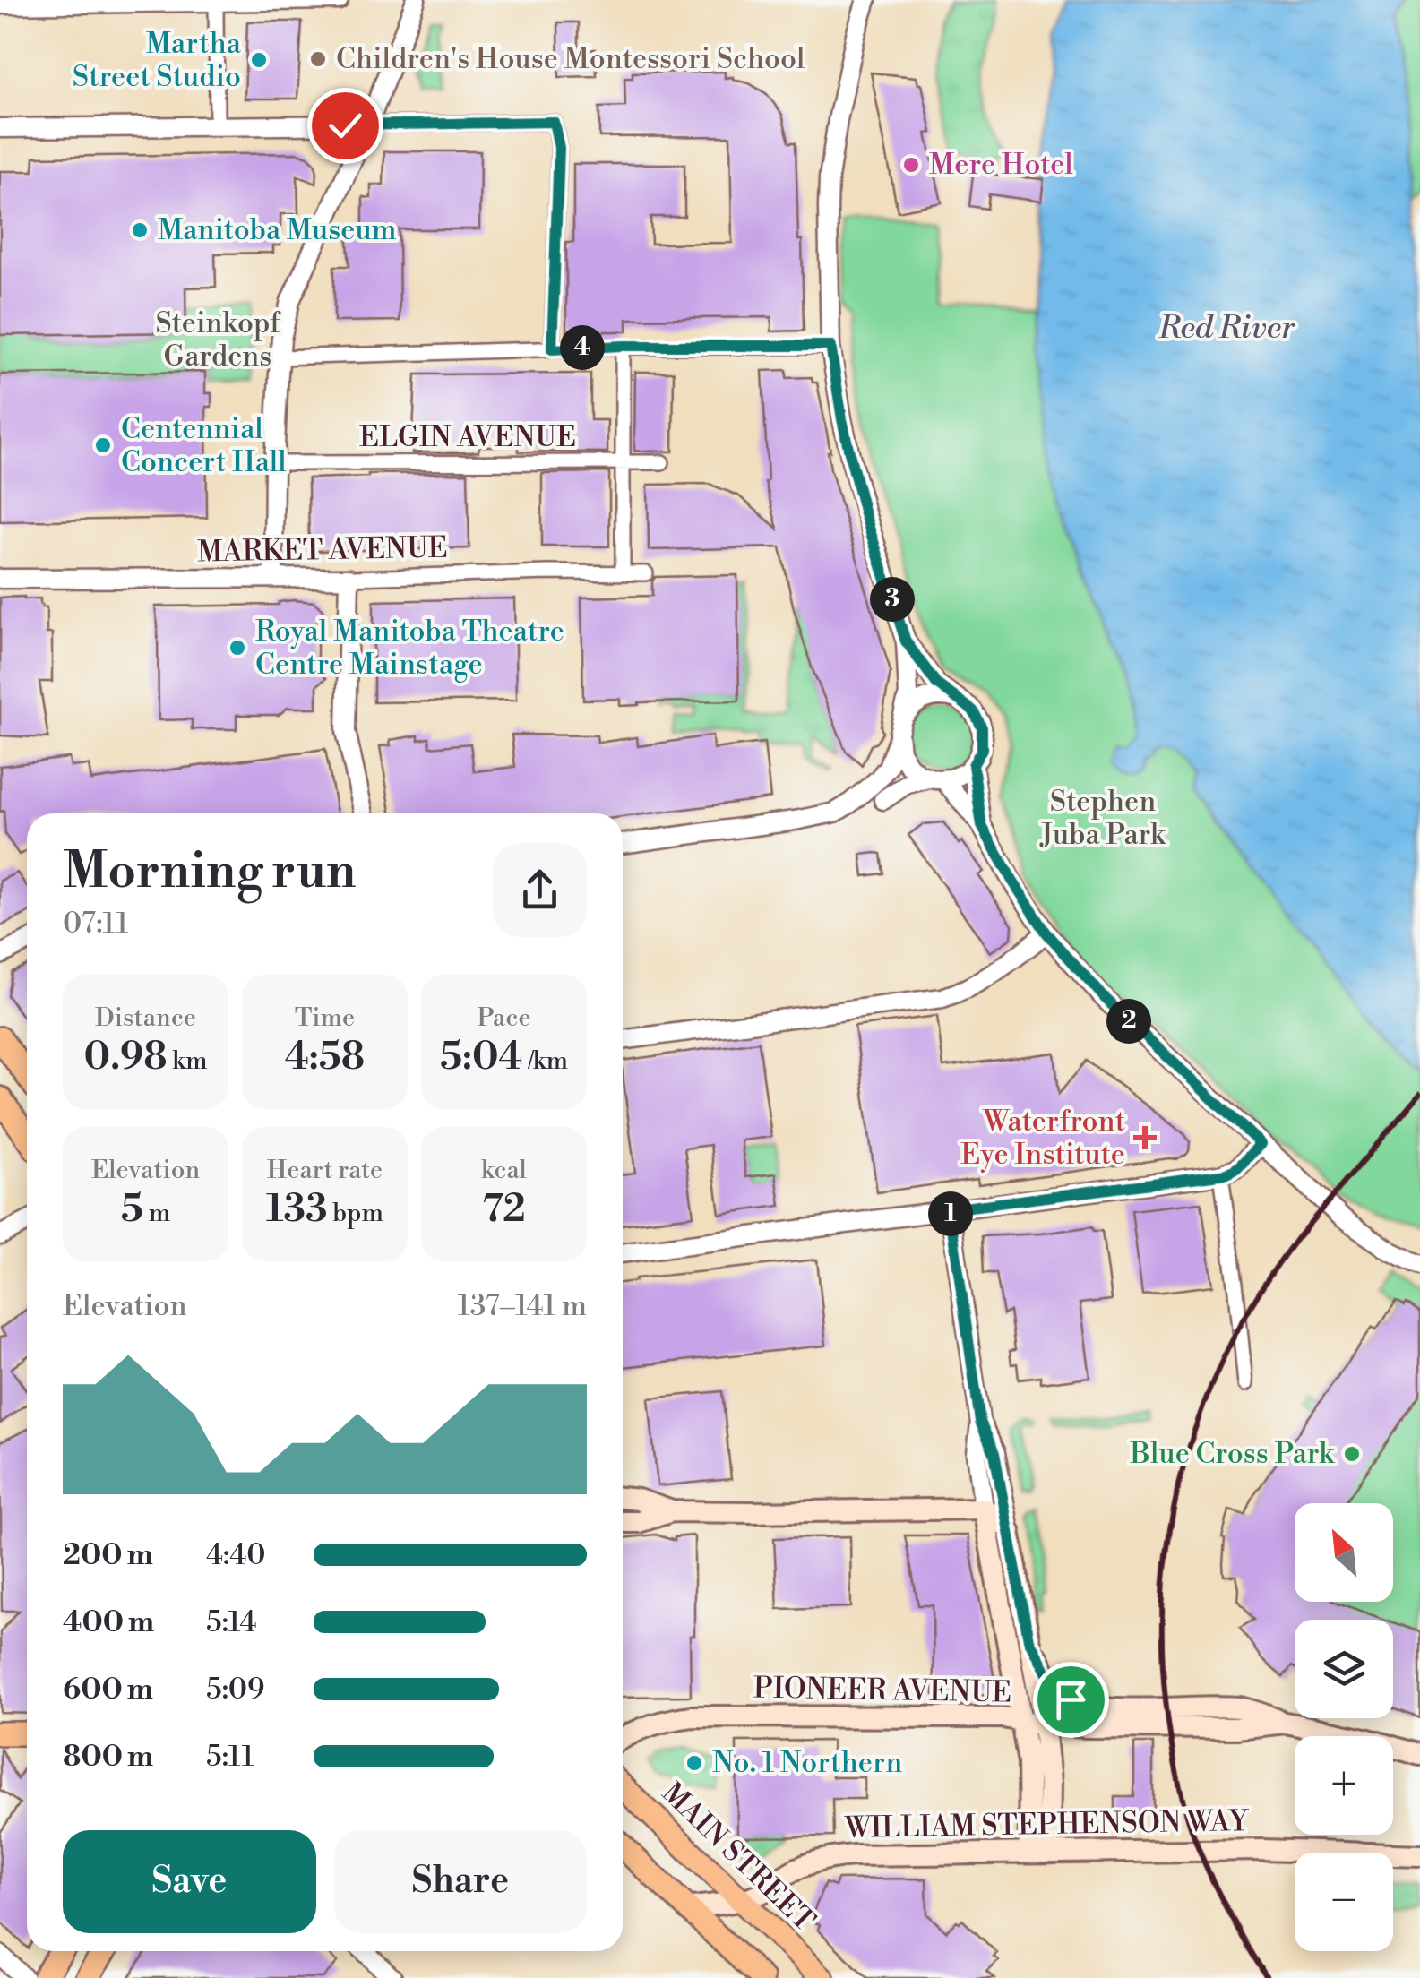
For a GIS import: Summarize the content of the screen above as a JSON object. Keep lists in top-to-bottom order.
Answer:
{
  "streets": {
    "main road": ["PIONEER AVENUE", "WILLIAM STEPHENSON WAY", "MAIN STREET"],
    "street": ["ELGIN AVENUE", "MARKET AVENUE"]
  },
  "crossings": [
    ["WILLIAM STEPHENSON WAY", "MAIN STREET"]
  ],
  "water": ["Red River"],
  "parks": ["Steinkopf Gardens", "Stephen Juba Park"],
  "places": {
    "other": [
      "Children's House Montessori School",
      "Martha Street Studio",
      "Mere Hotel",
      "Manitoba Museum",
      "Centennial Concert Hall",
      "Royal Manitoba Theatre Centre Mainstage",
      "Blue Cross Park",
      "No. 1 Northern"
    ],
    "health": ["Waterfront Eye Institute"]
  },
  "north": "top left",
  "page": {
    "pins": [
      "4",
      "3",
      "2",
      "1"
    ],
    "heading": ["Morning run", "07:11"],
    "stats": [
      ["Distance", "0.98 km"],
      ["Time", "4:58"],
      ["Pace", "5:04 /km"],
      ["Elevation", "5 m"],
      ["Heart rate", "133 bpm"],
      ["kcal", "72"]
    ],
    "chart": ["Elevation", "137–141 m"],
    "map_buttons": ["+", "−"],
    "list": [
      {
        "name": "200 m",
        "note": "4:40"
      },
      {
        "name": "400 m",
        "note": "5:14"
      },
      {
        "name": "600 m",
        "note": "5:09"
      },
      {
        "name": "800 m",
        "note": "5:11"
      }
    ],
    "buttons": ["Save", "Share"]
  }
}
